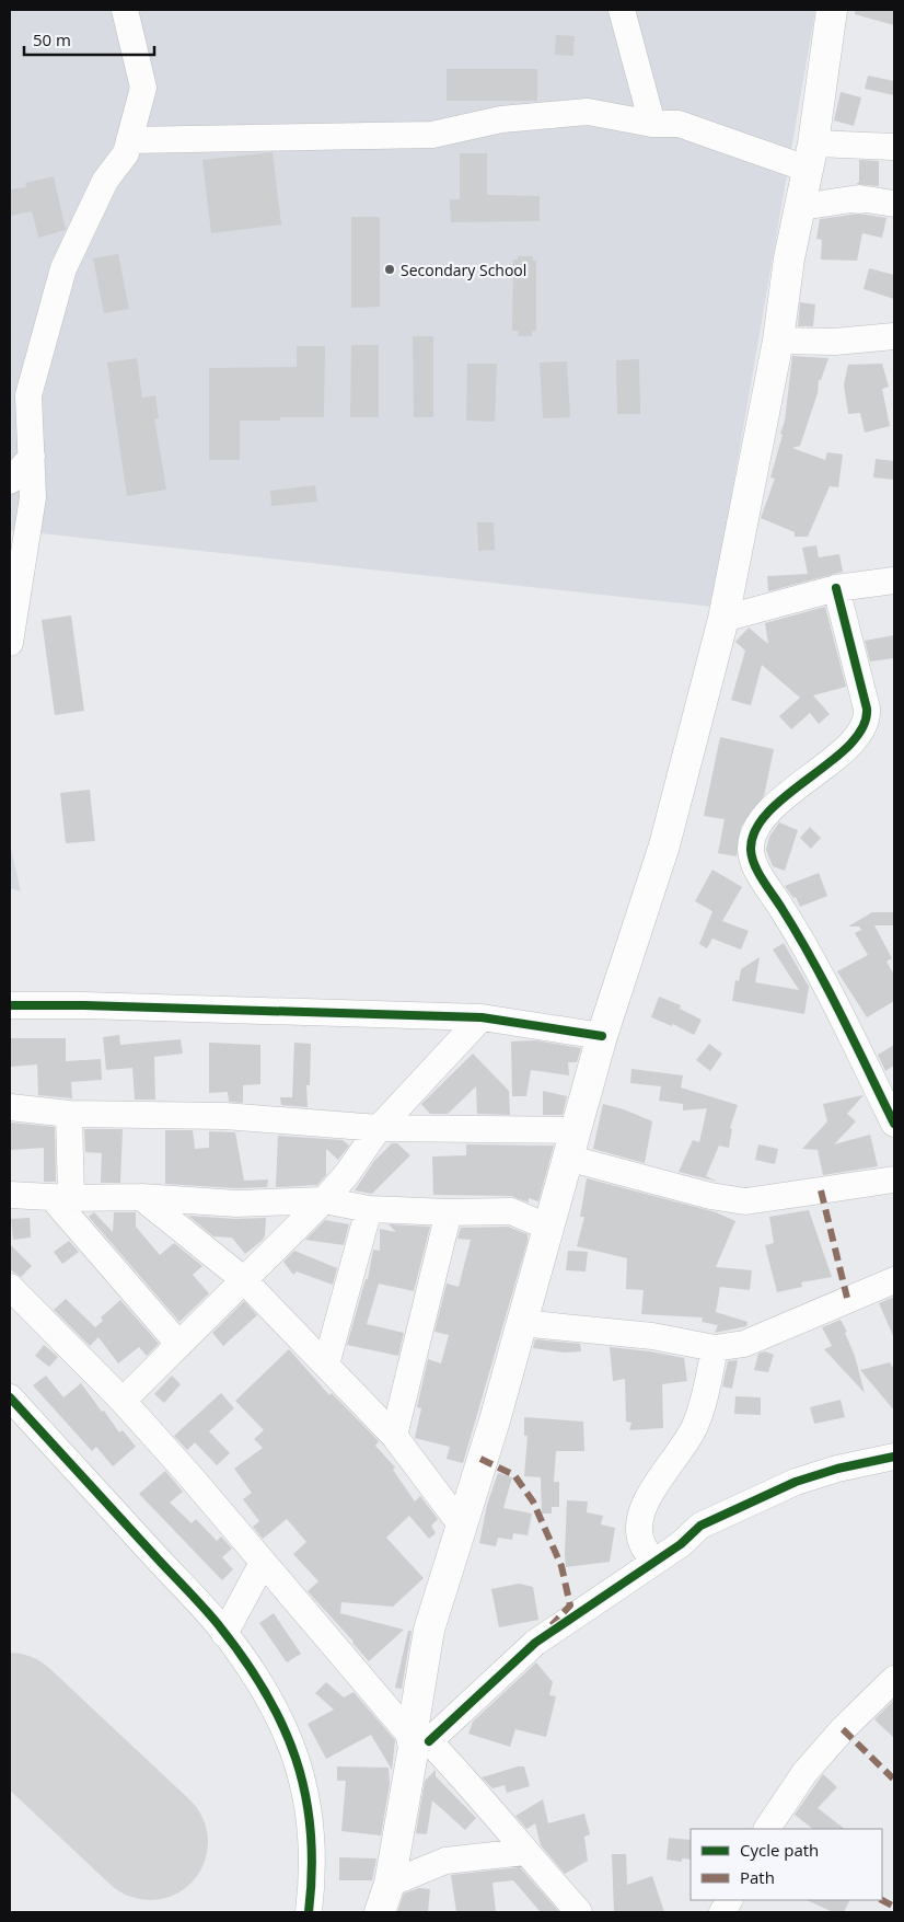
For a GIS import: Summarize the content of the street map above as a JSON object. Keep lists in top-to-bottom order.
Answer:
{
  "places": ["Secondary School"],
  "legend": ["Cycle path", "Path"],
  "scale_bar": "50 m"
}
